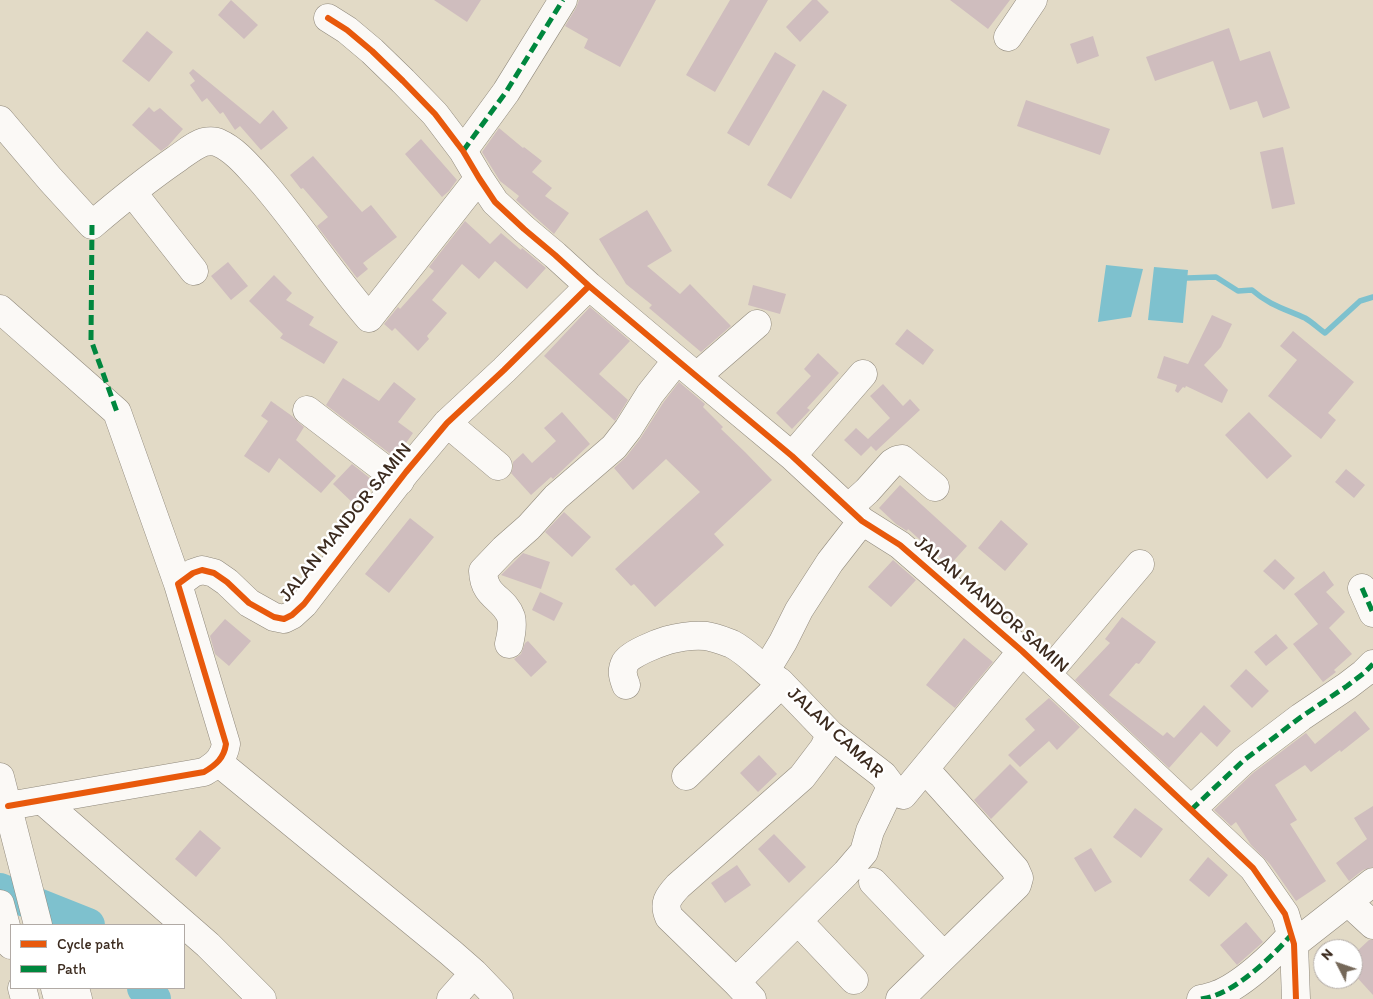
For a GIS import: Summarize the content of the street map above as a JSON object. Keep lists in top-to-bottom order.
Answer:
{
  "streets": {
    "street": ["JALAN MANDOR SAMIN", "JALAN CAMAR"]
  },
  "legend": ["Cycle path", "Path"],
  "north": "top left"
}
